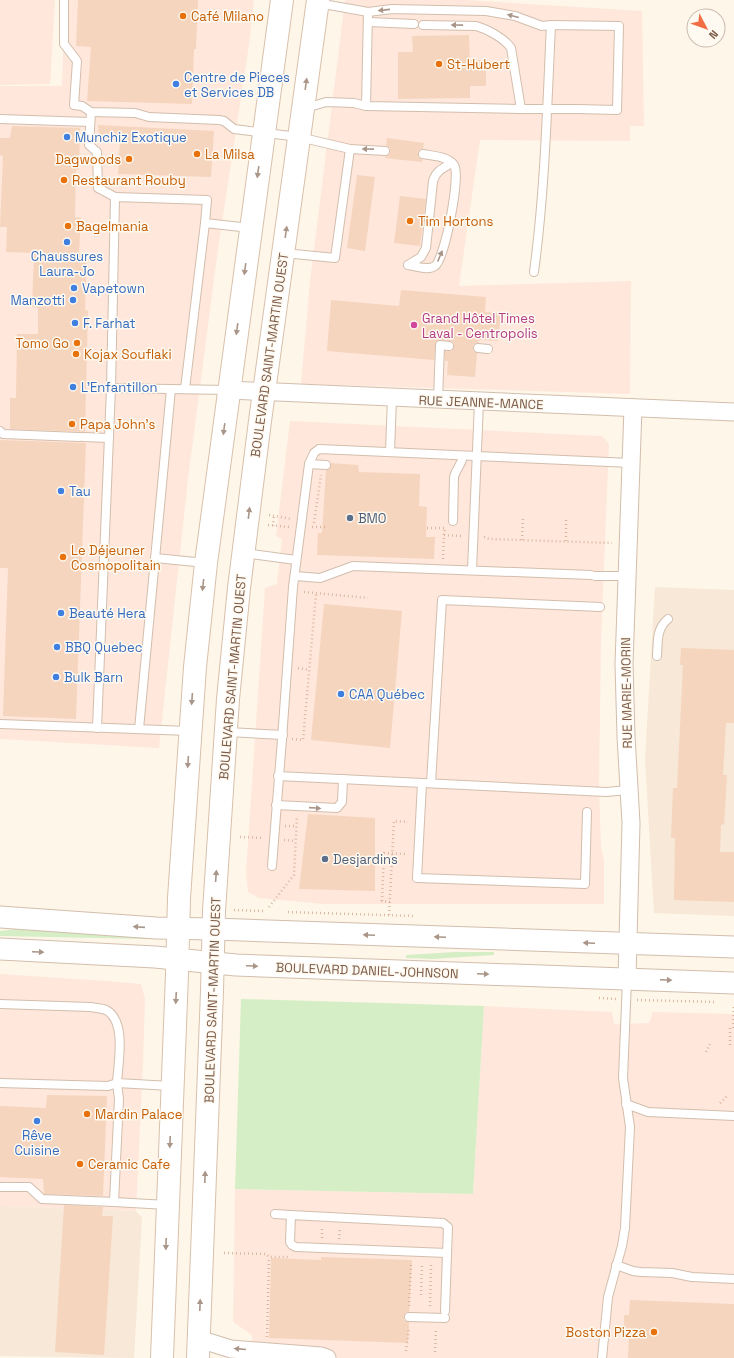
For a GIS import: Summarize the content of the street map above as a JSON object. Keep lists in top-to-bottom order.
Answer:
{
  "streets": {
    "main road": ["BOULEVARD SAINT-MARTIN OUEST"],
    "street": ["RUE JEANNE-MANCE", "RUE MARIE-MORIN", "BOULEVARD DANIEL-JOHNSON"]
  },
  "crossings": [
    ["BOULEVARD SAINT-MARTIN OUEST", "RUE JEANNE-MANCE"],
    ["BOULEVARD SAINT-MARTIN OUEST", "BOULEVARD DANIEL-JOHNSON"],
    ["RUE JEANNE-MANCE", "RUE MARIE-MORIN"],
    ["RUE MARIE-MORIN", "BOULEVARD DANIEL-JOHNSON"]
  ],
  "places": [
    "Café Milano",
    "St-Hubert",
    "Centre de Pieces et Services DB",
    "Munchiz Exotique",
    "La Milsa",
    "Dagwoods",
    "Restaurant Rouby",
    "Tim Hortons",
    "Bagelmania",
    "Chaussures Laura-Jo",
    "Vapetown",
    "Manzotti",
    "F. Farhat",
    "Grand Hôtel Times Laval - Centropolis",
    "Tomo Go",
    "Kojax Souflaki",
    "L'Enfantillon",
    "Papa John's",
    "Tau",
    "BMO",
    "Le Déjeuner Cosmopolitain",
    "Beauté Hera",
    "BBQ Quebec",
    "Bulk Barn",
    "CAA Québec",
    "Desjardins",
    "Mardin Palace",
    "Rêve Cuisine",
    "Ceramic Cafe",
    "Boston Pizza"
  ],
  "north": "bottom right"
}
